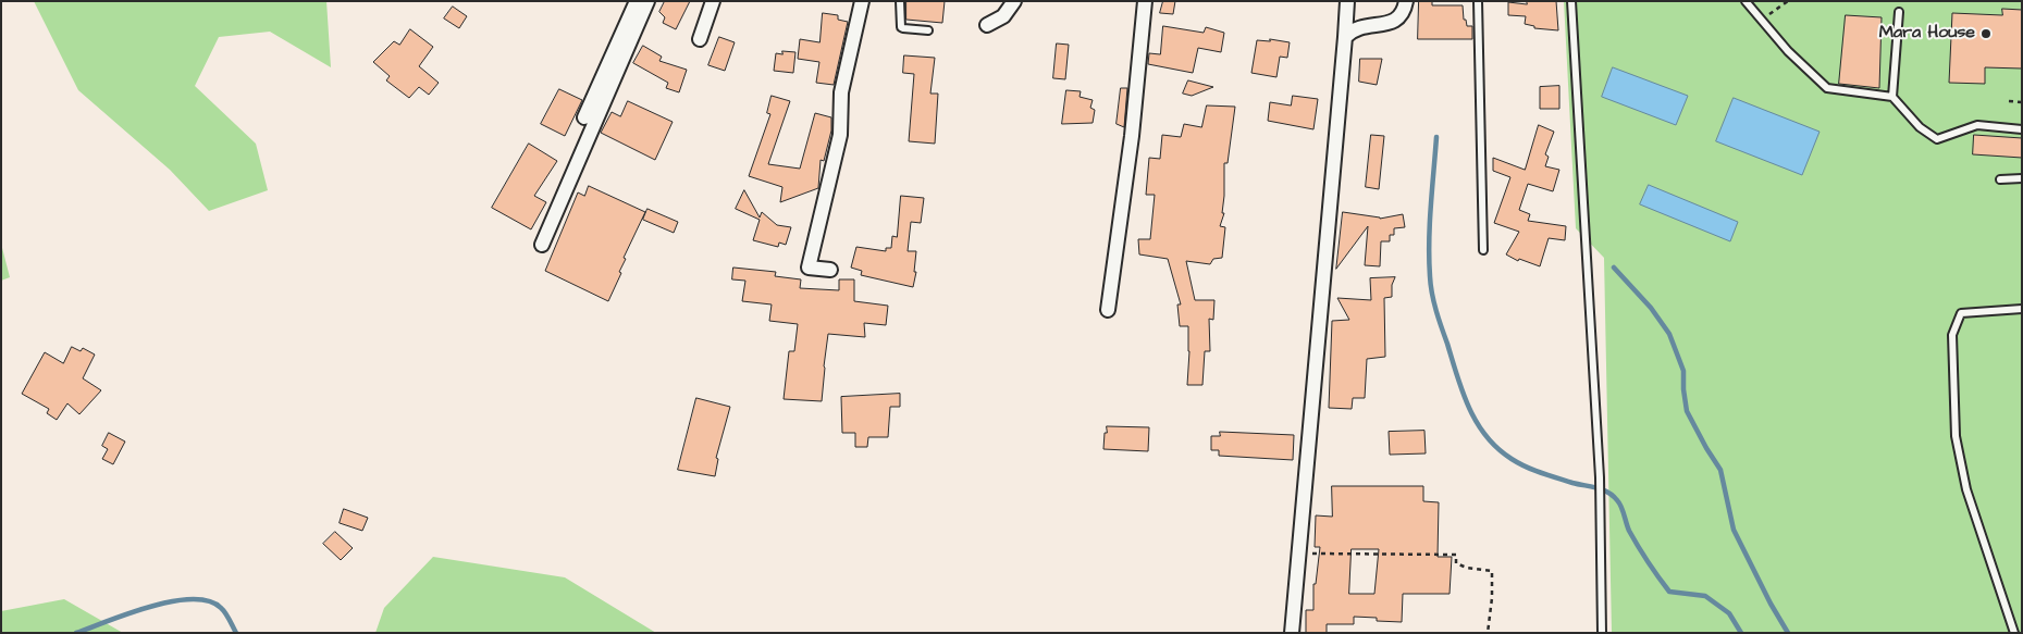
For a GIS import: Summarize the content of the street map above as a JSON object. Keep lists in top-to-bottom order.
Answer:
{
  "places": ["Mara House"]
}
